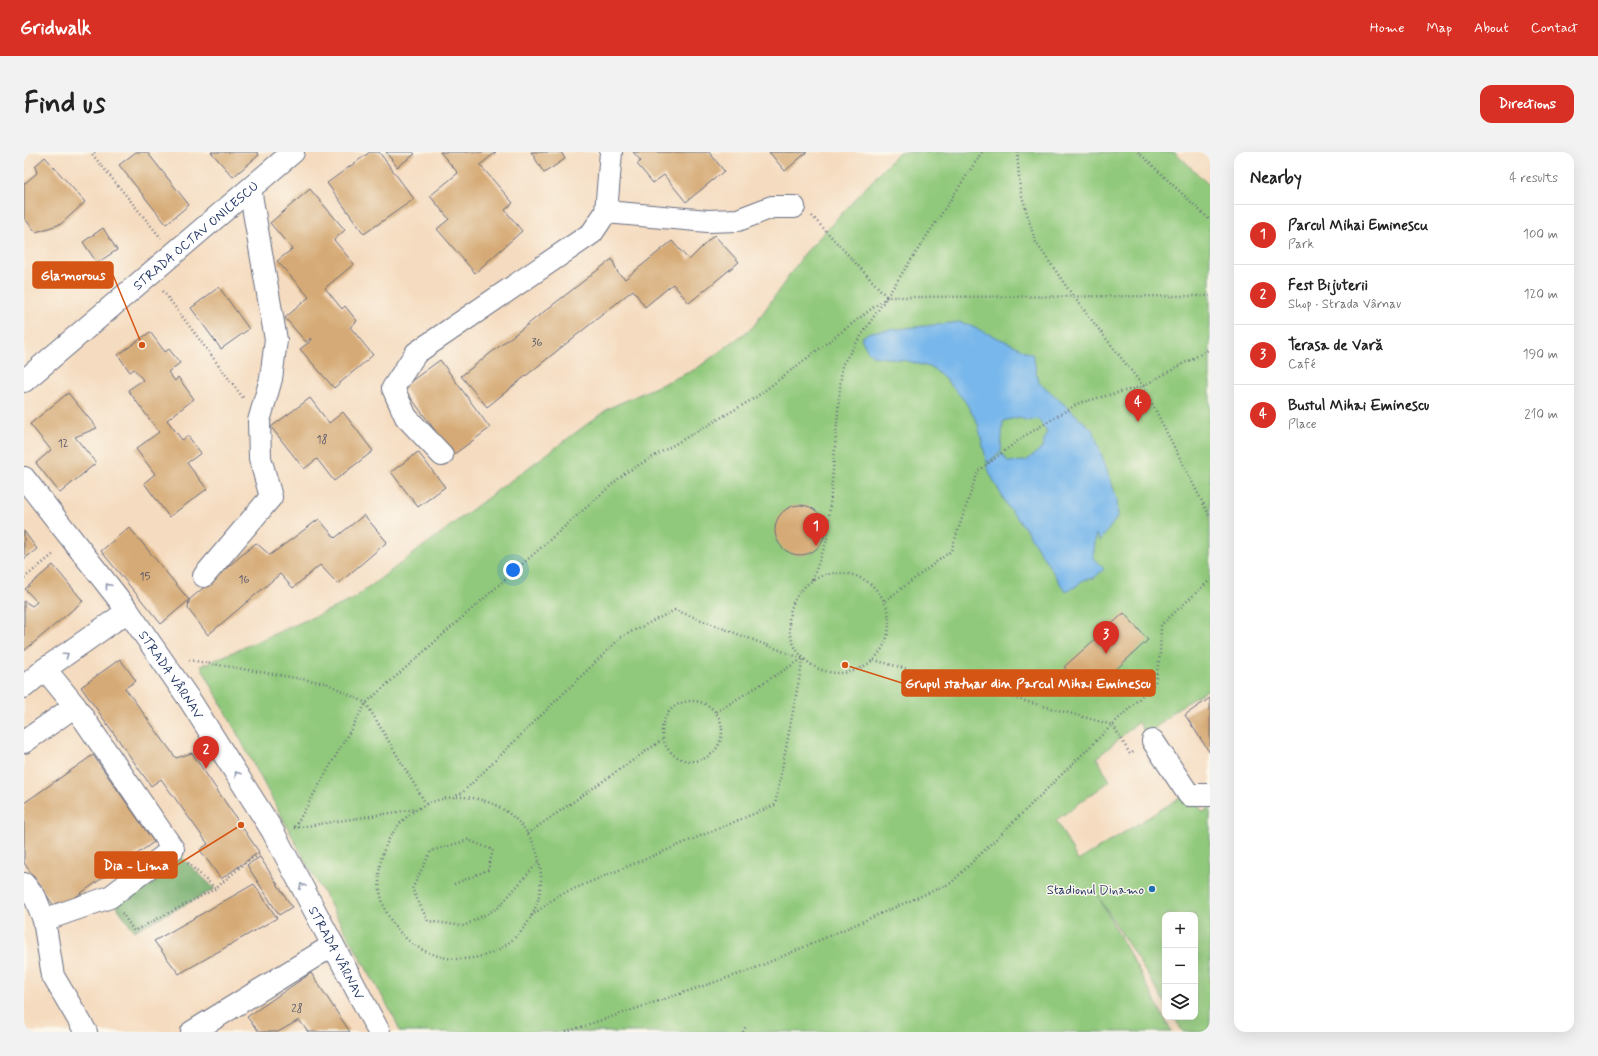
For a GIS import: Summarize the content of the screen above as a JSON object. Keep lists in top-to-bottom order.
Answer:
{
  "streets": {
    "street": ["STRADA OCTAV ONICESCU", "STRADA VÂRNAV"]
  },
  "places": [
    "Glamorous",
    "Grupul statuar din Parcul Mihai Eminescu",
    "Dia - Lima",
    "Stadionul Dinamo"
  ],
  "house_numbers": [
    "36",
    "18",
    "12",
    "15",
    "16",
    "28"
  ],
  "page": {
    "header": "Gridwalk",
    "nav": [
      "Home",
      "Map",
      "About",
      "Contact"
    ],
    "buttons": "Directions",
    "title": "Find us",
    "heading": ["Nearby", "4 results"],
    "list": [
      {
        "mark": "1",
        "name": "Parcul Mihai Eminescu",
        "note": "Park",
        "value": "100 m"
      },
      {
        "mark": "2",
        "name": "Fest Bijuterii",
        "note": "Shop · Strada Vârnav",
        "value": "120 m"
      },
      {
        "mark": "3",
        "name": "Terasa de Vară",
        "note": "Café",
        "value": "190 m"
      },
      {
        "mark": "4",
        "name": "Bustul Mihai Eminescu",
        "note": "Place",
        "value": "210 m"
      }
    ],
    "pins": [
      "4",
      "1",
      "3",
      "2"
    ],
    "map_buttons": ["+", "−"]
  }
}
